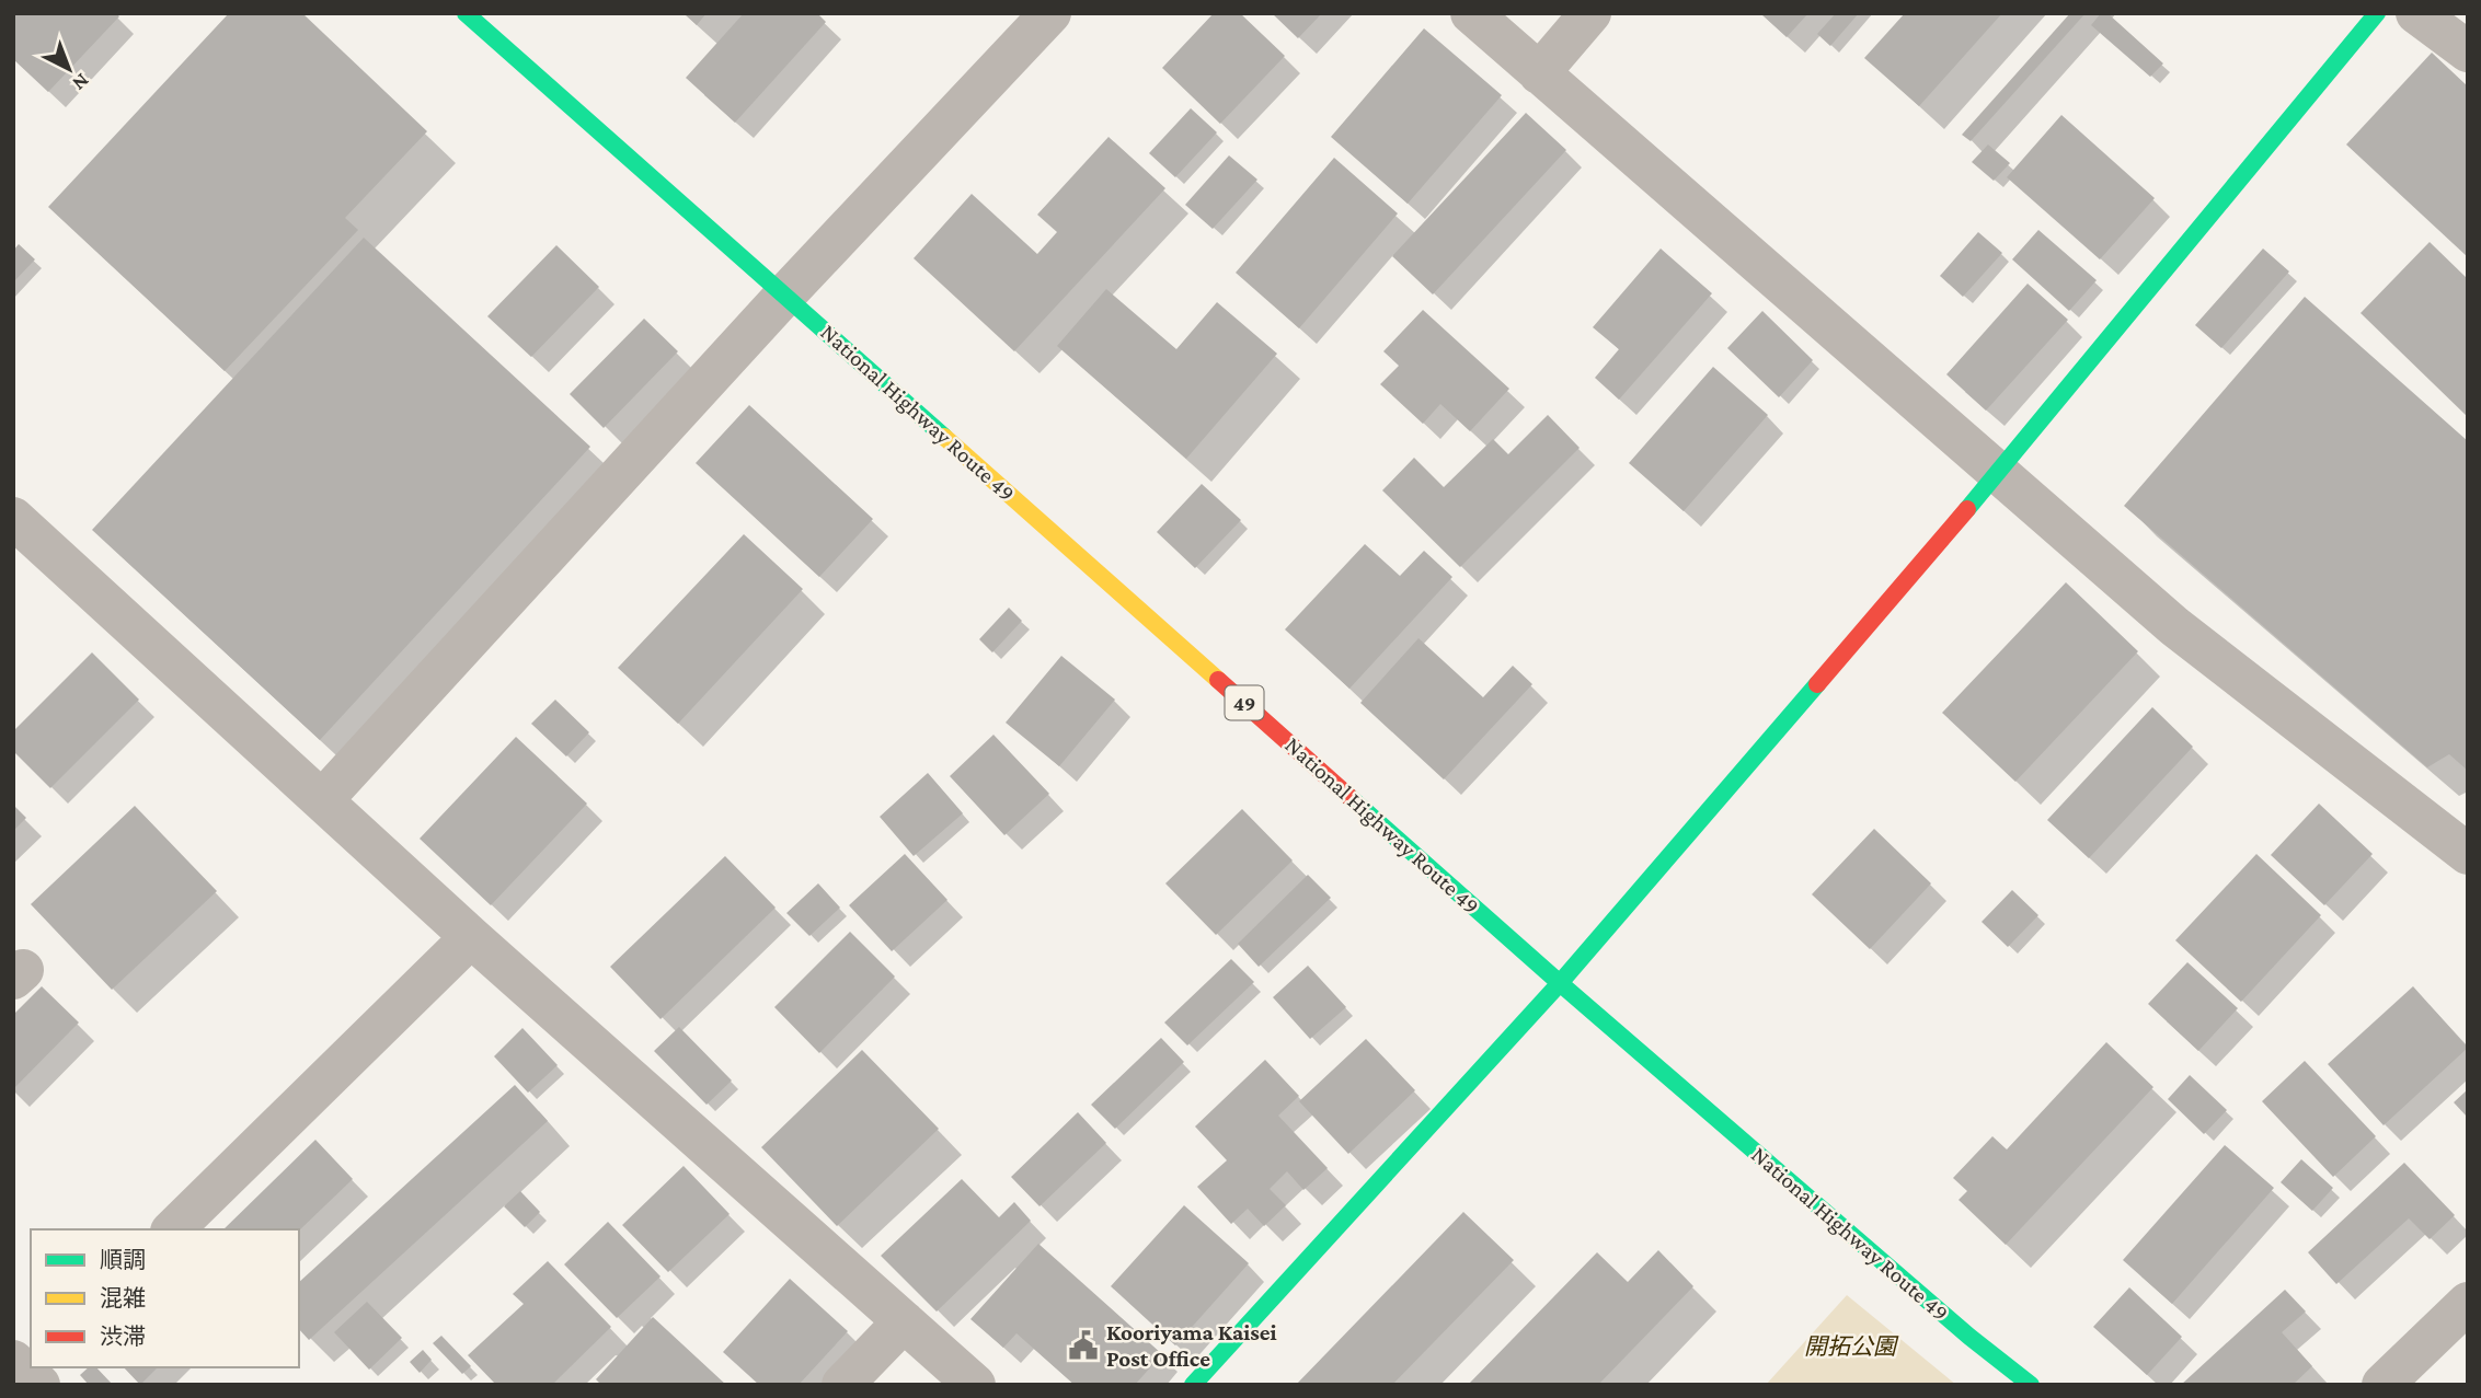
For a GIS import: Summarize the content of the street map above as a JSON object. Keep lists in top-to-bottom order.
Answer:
{
  "streets": {
    "main road": ["National Highway Route 49", "49"]
  },
  "parks": ["開拓公園"],
  "places": {
    "public building": ["Kooriyama Kaisei Post Office"]
  },
  "legend": ["順調", "混雑", "渋滞"],
  "north": "bottom right"
}
